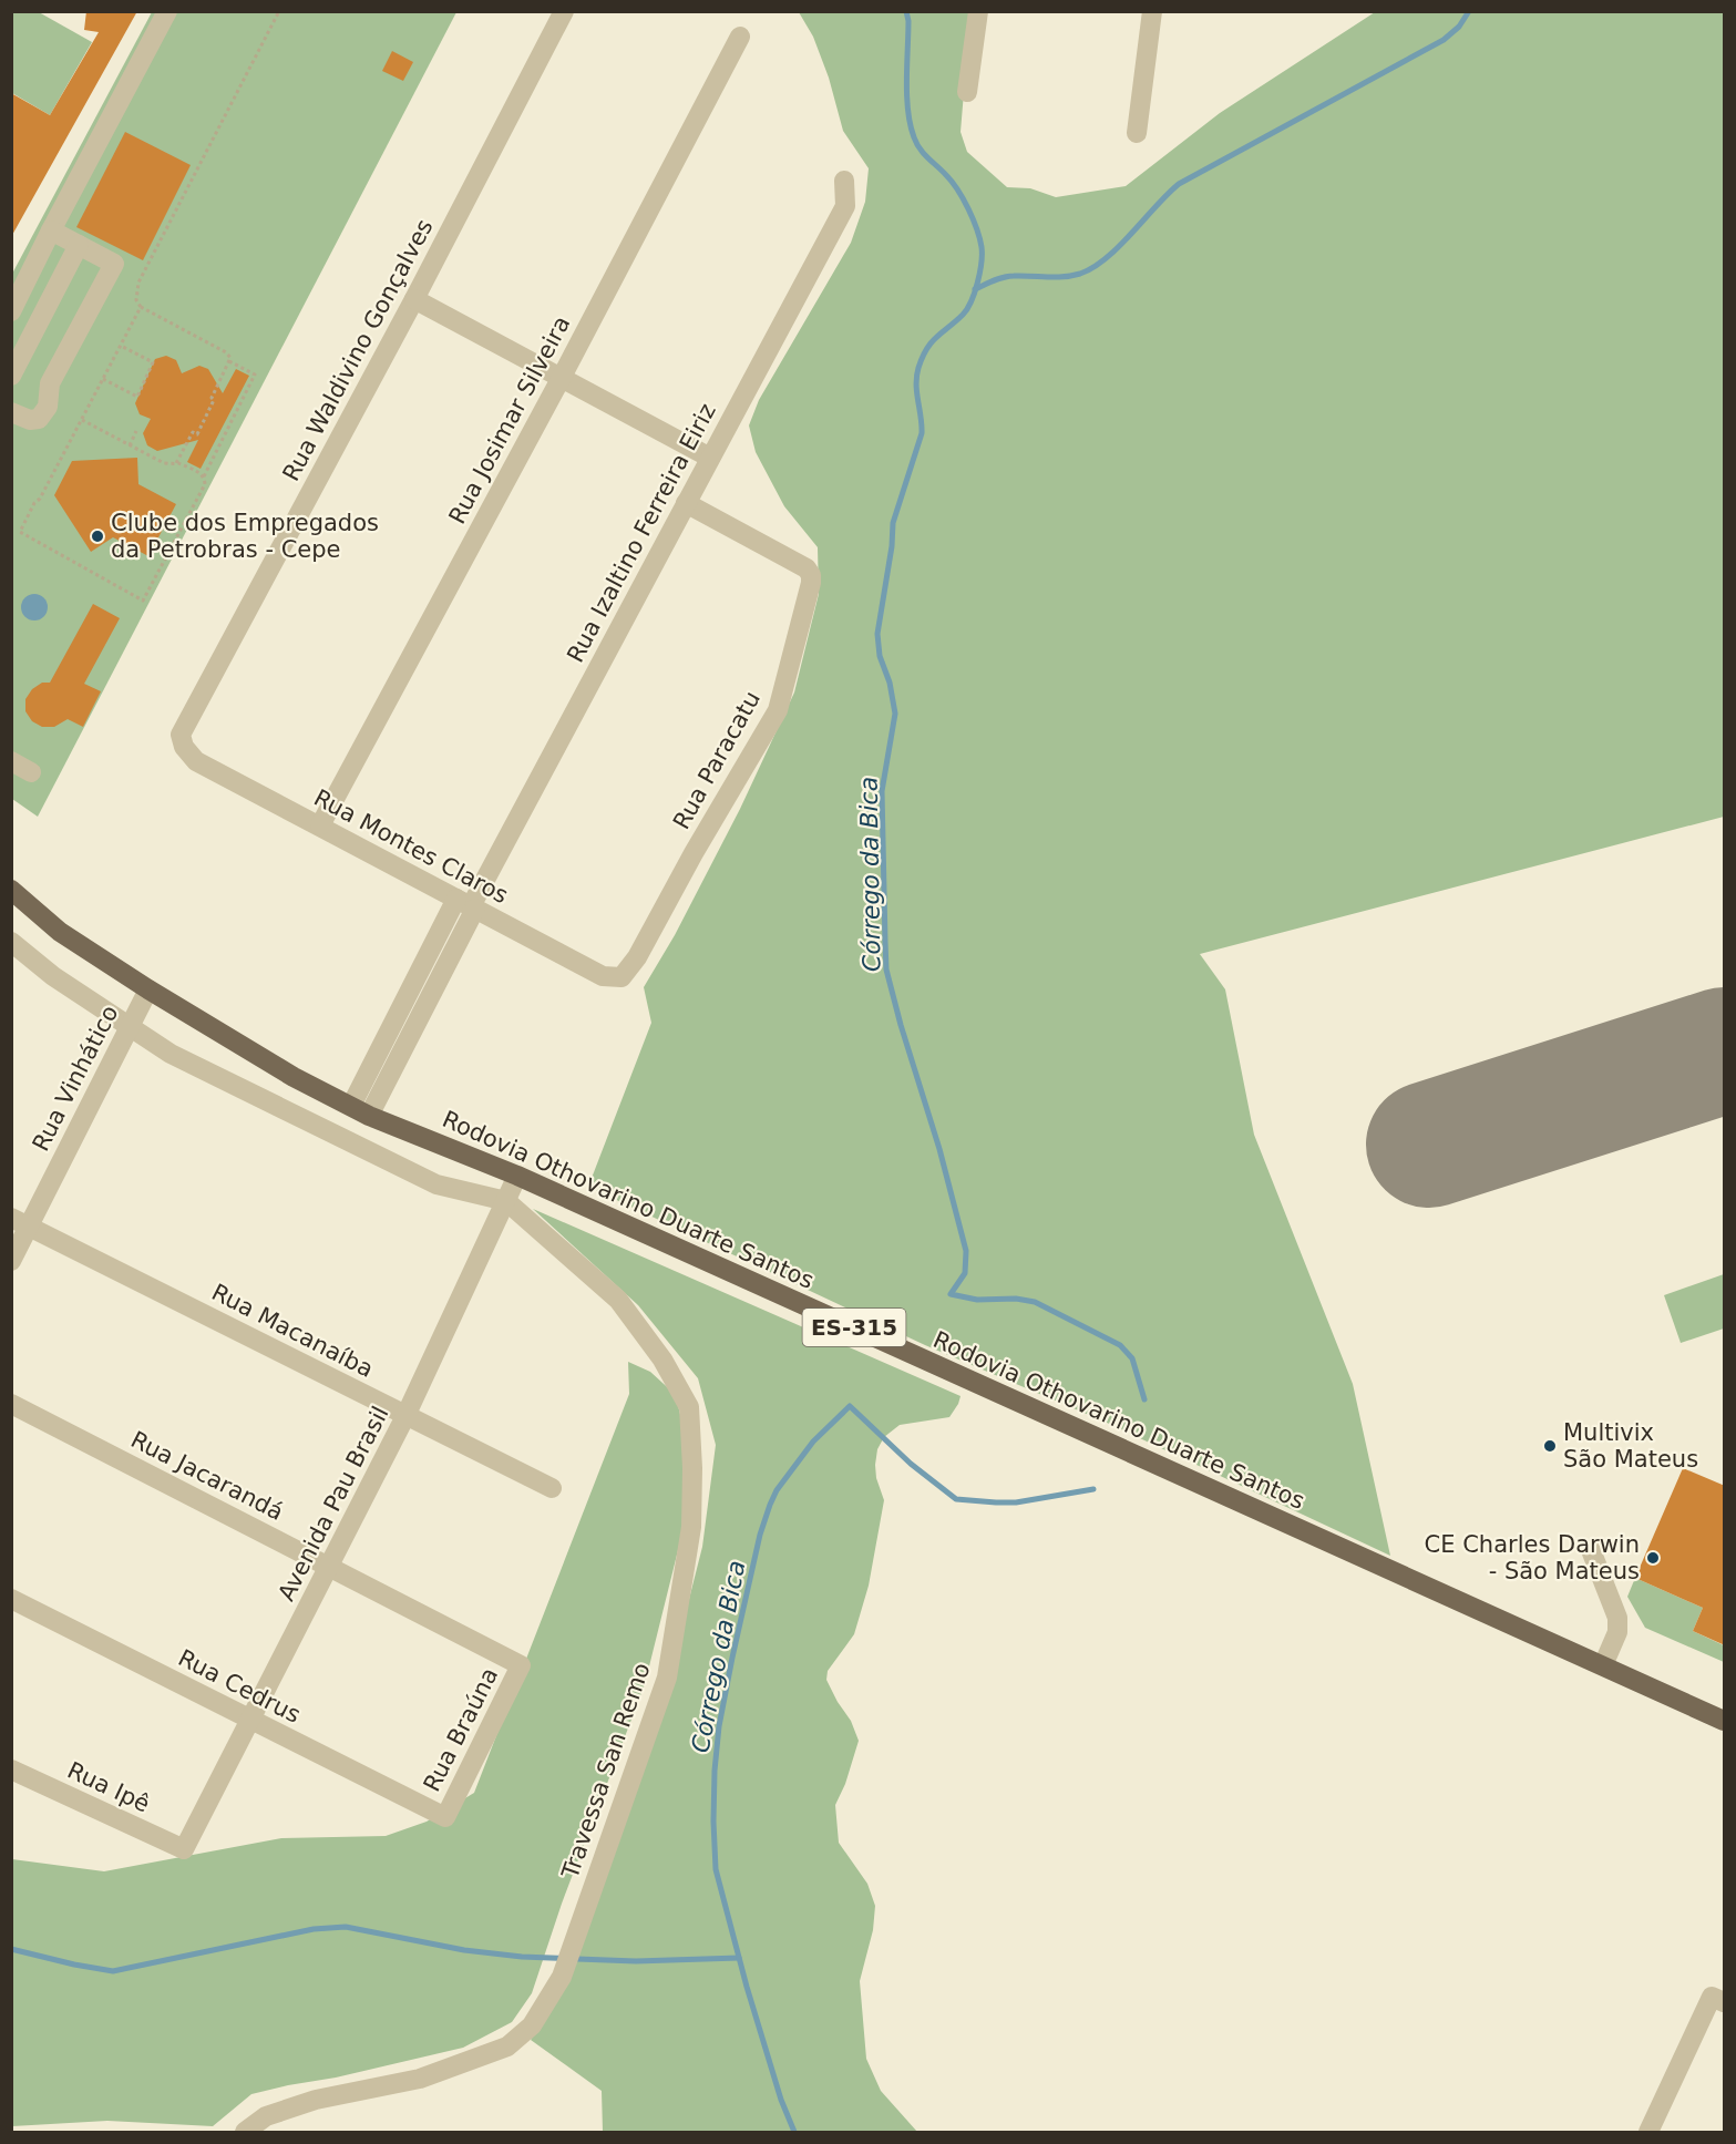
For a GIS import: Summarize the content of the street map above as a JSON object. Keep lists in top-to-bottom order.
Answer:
{
  "streets": {
    "main road": ["Rodovia Othovarino Duarte Santos", "ES-315"],
    "street": [
      "Rua Waldivino Gonçalves",
      "Rua Josimar Silveira",
      "Rua Izaltino Ferreira Eiriz",
      "Rua Paracatu",
      "Rua Montes Claros",
      "Rua Vinhático",
      "Rua Macanaíba",
      "Rua Jacarandá",
      "Avenida Pau Brasil",
      "Rua Cedrus",
      "Rua Braúna",
      "Travessa San Remo",
      "Rua Ipê"
    ]
  },
  "crossings": [
    ["Rua Waldivino Gonçalves", "Rua Montes Claros"],
    ["Rua Josimar Silveira", "Rua Montes Claros"],
    ["Rua Izaltino Ferreira Eiriz", "Rua Paracatu"],
    ["Rua Izaltino Ferreira Eiriz", "Rua Montes Claros"],
    ["Rua Paracatu", "Rua Montes Claros"],
    ["Rua Vinhático", "Rodovia Othovarino Duarte Santos"],
    ["Rua Vinhático", "Rua Macanaíba"],
    ["Rodovia Othovarino Duarte Santos", "Avenida Pau Brasil"],
    ["Rua Macanaíba", "Avenida Pau Brasil"],
    ["Rua Jacarandá", "Avenida Pau Brasil"],
    ["Rua Jacarandá", "Rua Braúna"],
    ["Avenida Pau Brasil", "Rua Cedrus"],
    ["Avenida Pau Brasil", "Travessa San Remo"],
    ["Avenida Pau Brasil", "Rua Ipê"],
    ["Rua Cedrus", "Rua Braúna"]
  ],
  "water": ["Córrego da Bica"],
  "places": ["Clube dos Empregados da Petrobras - Cepe", "Multivix São Mateus", "CE Charles Darwin - São Mateus"]
}
